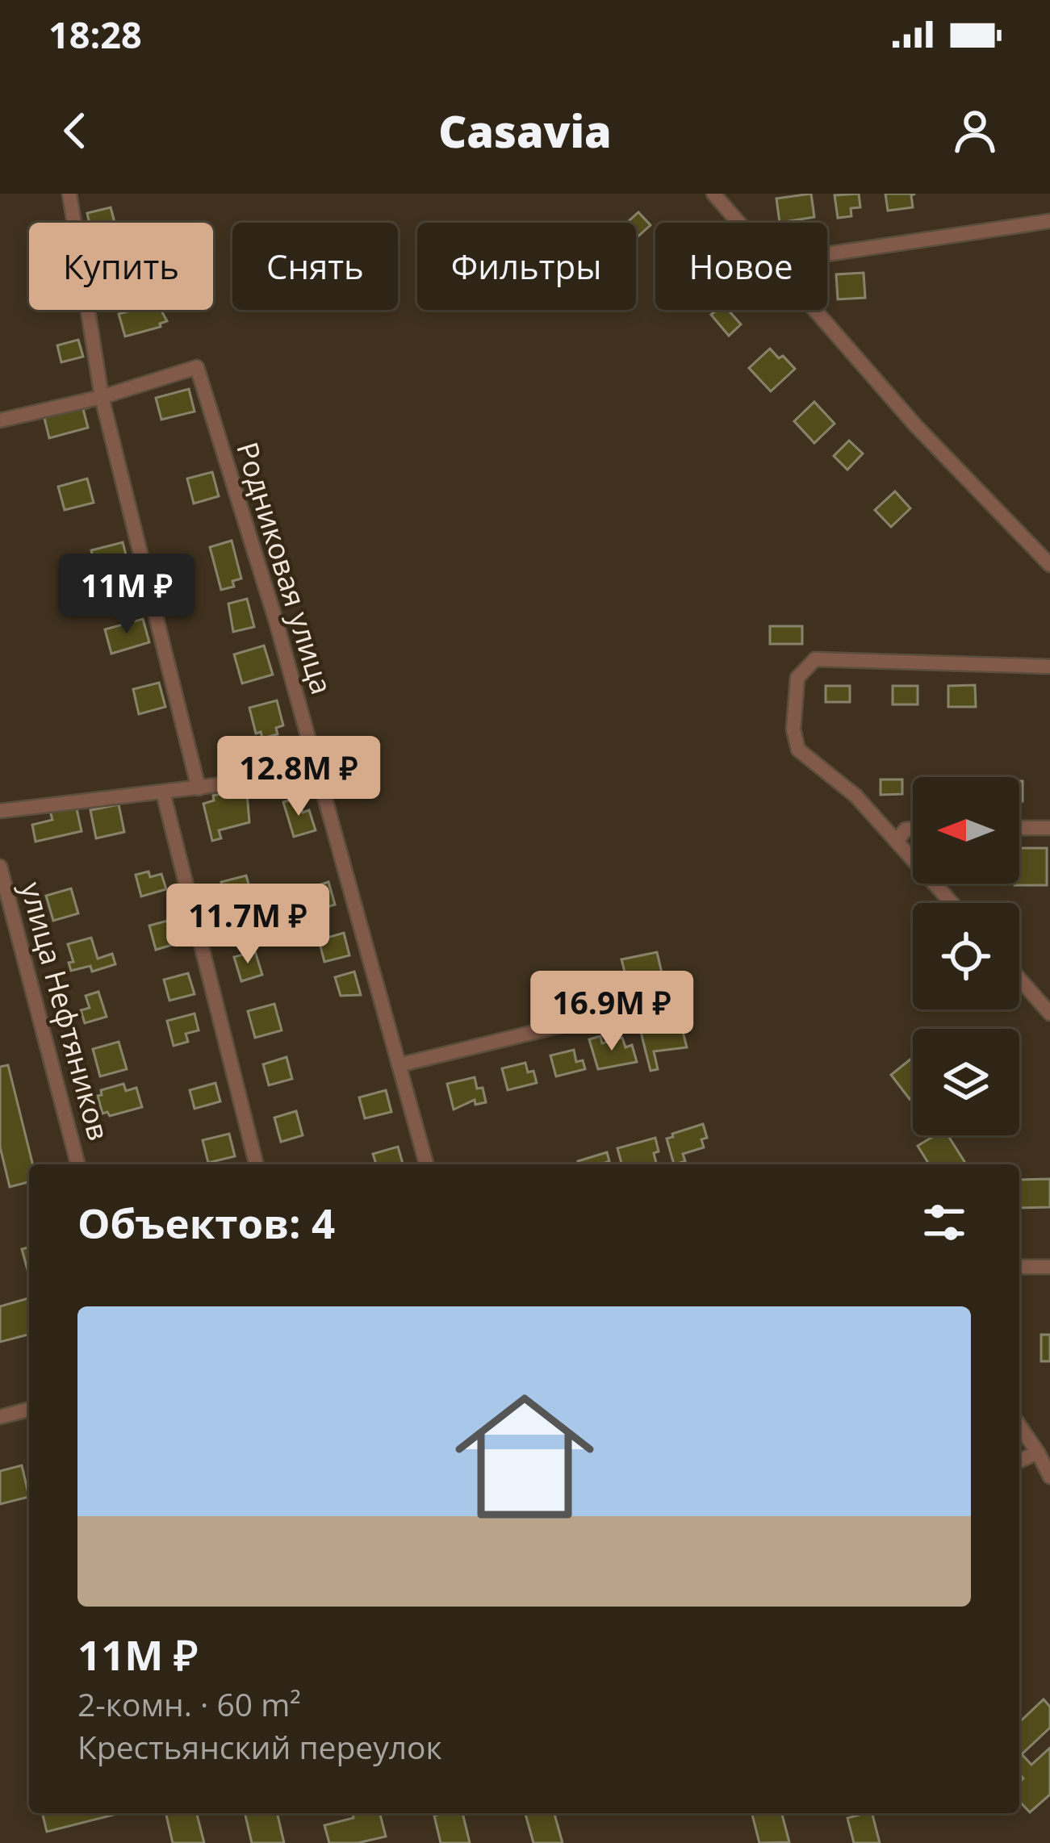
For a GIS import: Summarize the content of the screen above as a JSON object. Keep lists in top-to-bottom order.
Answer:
{
  "streets": {
    "street": ["Родниковая улица", "улица Нефтяников"]
  },
  "north": "left",
  "page": {
    "status": "18:28",
    "header": "Casavia",
    "chip": [
      "Купить",
      "Снять",
      "Фильтры",
      "Новое"
    ],
    "price": [
      "11M ₽",
      "12.8M ₽",
      "11.7M ₽",
      "16.9M ₽"
    ],
    "heading": "Объектов: 4",
    "list": [
      {
        "name": "11M ₽",
        "note": "2-комн. · 60 m² · Крестьянский переулок"
      }
    ]
  }
}
